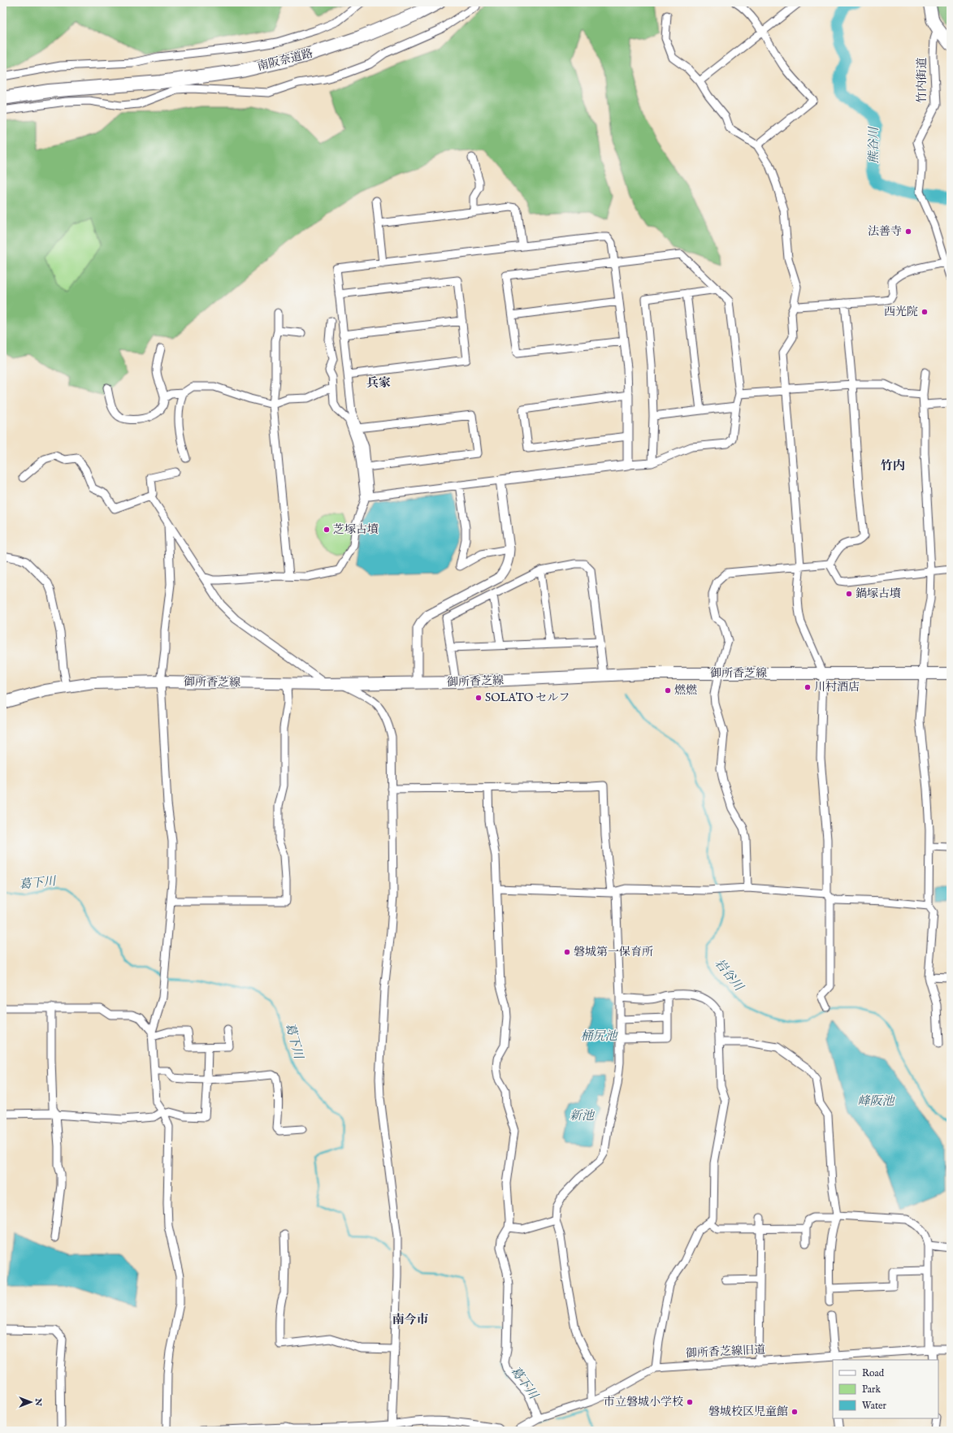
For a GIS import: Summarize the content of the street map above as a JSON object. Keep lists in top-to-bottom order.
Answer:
{
  "streets": {
    "highway": ["南阪奈道路"],
    "main road": ["御所香芝線"],
    "street": ["竹内街道", "御所香芝線旧道"]
  },
  "districts": ["兵家", "竹内", "南今市"],
  "water": [
    "熊谷川",
    "葛下川",
    "岩谷川",
    "桶尻池",
    "峰阪池",
    "新池"
  ],
  "places": [
    "法善寺",
    "西光院",
    "芝塚古墳",
    "鍋塚古墳",
    "川村酒店",
    "燃燃",
    "SOLATO セルフ",
    "磐城第一保育所",
    "市立磐城小学校",
    "磐城校区児童館"
  ],
  "legend": ["Road", "Park", "Water"],
  "north": "right"
}
